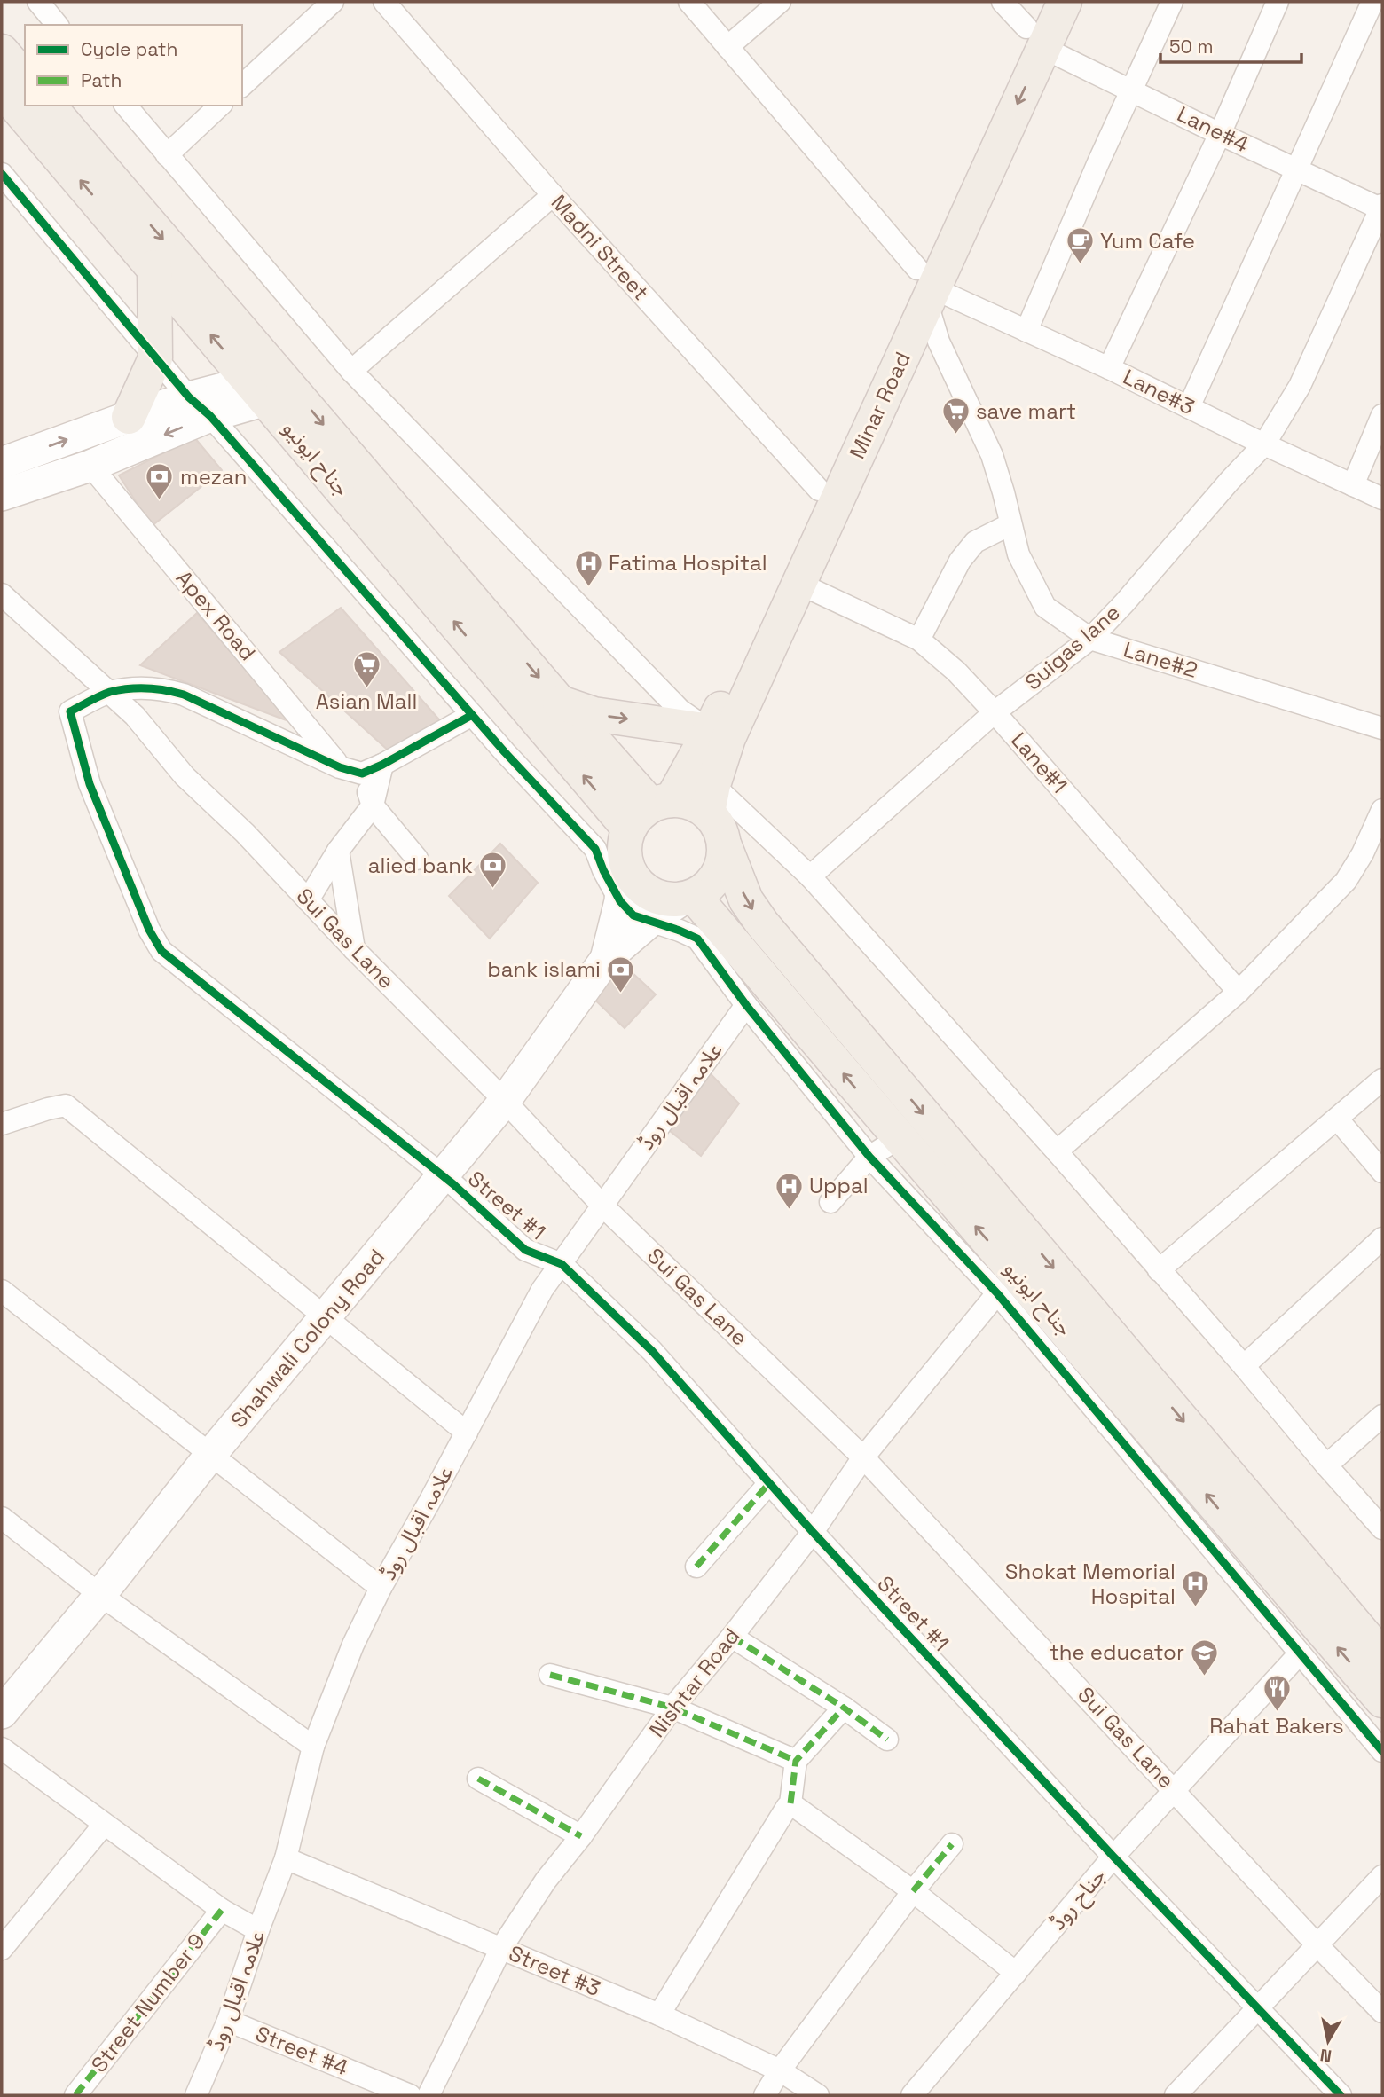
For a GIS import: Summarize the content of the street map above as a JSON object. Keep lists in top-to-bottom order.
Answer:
{
  "streets": {
    "main road": ["Minar Road", "جناح ایونیو", "Shahwali Colony Road"],
    "street": [
      "Lane#4",
      "Madni Street",
      "Lane#3",
      "Apex Road",
      "Suigas lane",
      "Lane#2",
      "Lane#1",
      "Sui Gas Lane",
      "علامہ اقبال روڈ",
      "Street #1",
      "Nishtar Road",
      "جناح روڈ",
      "Street #3",
      "Street Number 9",
      "Street #4"
    ]
  },
  "crossings": [
    ["Lane#4", "Minar Road"],
    ["Lane#4", "Suigas lane"],
    ["Madni Street", "Minar Road"],
    ["Lane#3", "Minar Road"],
    ["Lane#3", "Suigas lane"],
    ["Lane#3", "Lane#2"],
    ["Minar Road", "جناح ایونیو"],
    ["Minar Road", "Lane#2"],
    ["Minar Road", "Lane#1"],
    ["Minar Road", "Shahwali Colony Road"],
    ["جناح ایونیو", "Shahwali Colony Road"],
    ["Suigas lane", "Lane#2"],
    ["Suigas lane", "Lane#1"],
    ["Sui Gas Lane", "علامہ اقبال روڈ"],
    ["Sui Gas Lane", "Street #1"],
    ["Sui Gas Lane", "Shahwali Colony Road"],
    ["Sui Gas Lane", "Nishtar Road"],
    ["Sui Gas Lane", "جناح روڈ"],
    ["علامہ اقبال روڈ", "Street #1"],
    ["علامہ اقبال روڈ", "Street #3"],
    ["علامہ اقبال روڈ", "Street #4"],
    ["Street #1", "Shahwali Colony Road"],
    ["Street #1", "Nishtar Road"],
    ["Street #1", "جناح روڈ"],
    ["Nishtar Road", "Street #3"]
  ],
  "places": {
    "cafe": ["Yum Cafe"],
    "supermarket": ["save mart", "Asian Mall"],
    "bank": ["mezan", "alied bank", "bank islami"],
    "hospital": ["Fatima Hospital", "Uppal", "Shokat Memorial Hospital"],
    "school or university": ["the educator"],
    "restaurant": ["Rahat Bakers"]
  },
  "legend": ["Cycle path", "Path"],
  "scale_bar": "50 m",
  "north": "bottom"
}
